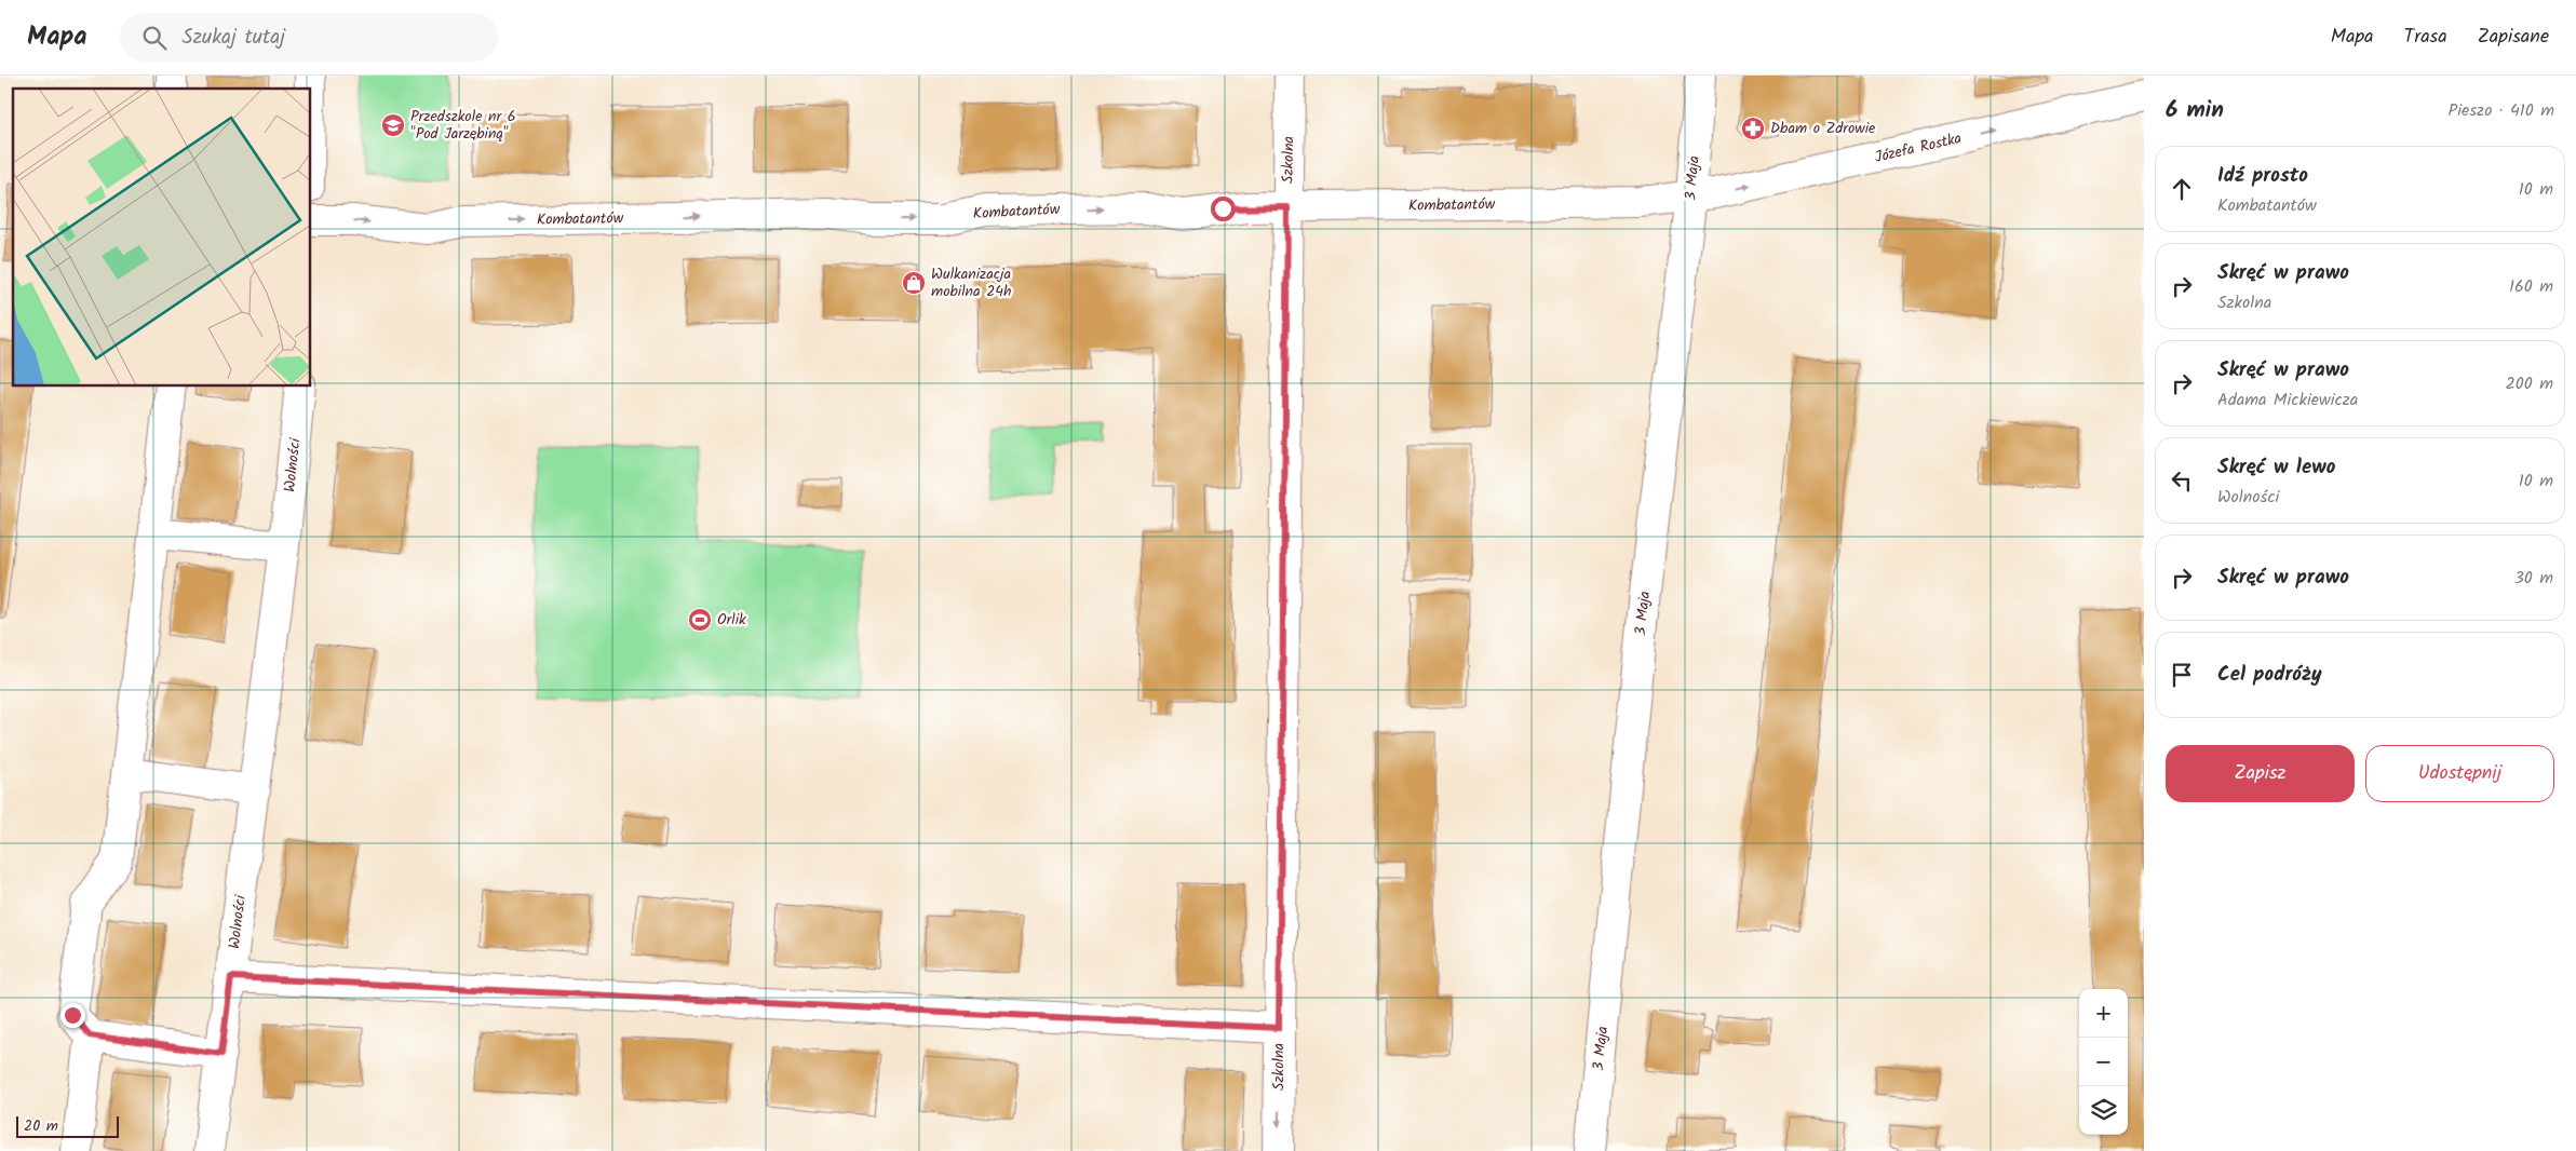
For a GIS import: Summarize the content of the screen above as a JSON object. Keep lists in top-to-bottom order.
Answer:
{
  "streets": {
    "street": [
      "Józefa Rostka",
      "Szkolna",
      "3 Maja",
      "Kombatantów",
      "Wolności"
    ]
  },
  "crossings": [
    ["Józefa Rostka", "3 Maja"],
    ["Józefa Rostka", "Kombatantów"],
    ["Szkolna", "Kombatantów"],
    ["3 Maja", "Kombatantów"]
  ],
  "one_way": ["Józefa Rostka", "Kombatantów"],
  "places": {
    "school or university": ["Przedszkole nr 6 \"Pod Jarzębiną\""],
    "pharmacy": ["Dbam o Zdrowie"],
    "shop": ["Wulkanizacja mobilna 24h"],
    "sports": ["Orlik"]
  },
  "scale_bar": "20 m",
  "page": {
    "header": "Mapa",
    "search": "Szukaj tutaj",
    "nav": ["Mapa", "Trasa", "Zapisane"],
    "heading": ["6 min", "Pieszo · 410 m"],
    "list": [
      ["Idź prosto", "Kombatantów", "10 m"],
      ["Skręć w prawo", "Szkolna", "160 m"],
      ["Skręć w prawo", "Adama Mickiewicza", "200 m"],
      ["Skręć w lewo", "Wolności", "10 m"],
      ["Skręć w prawo", "30 m"],
      "Cel podróży"
    ],
    "buttons": ["Zapisz", "Udostępnij"],
    "map_buttons": ["+", "−"],
    "scale": "20 m"
  }
}
